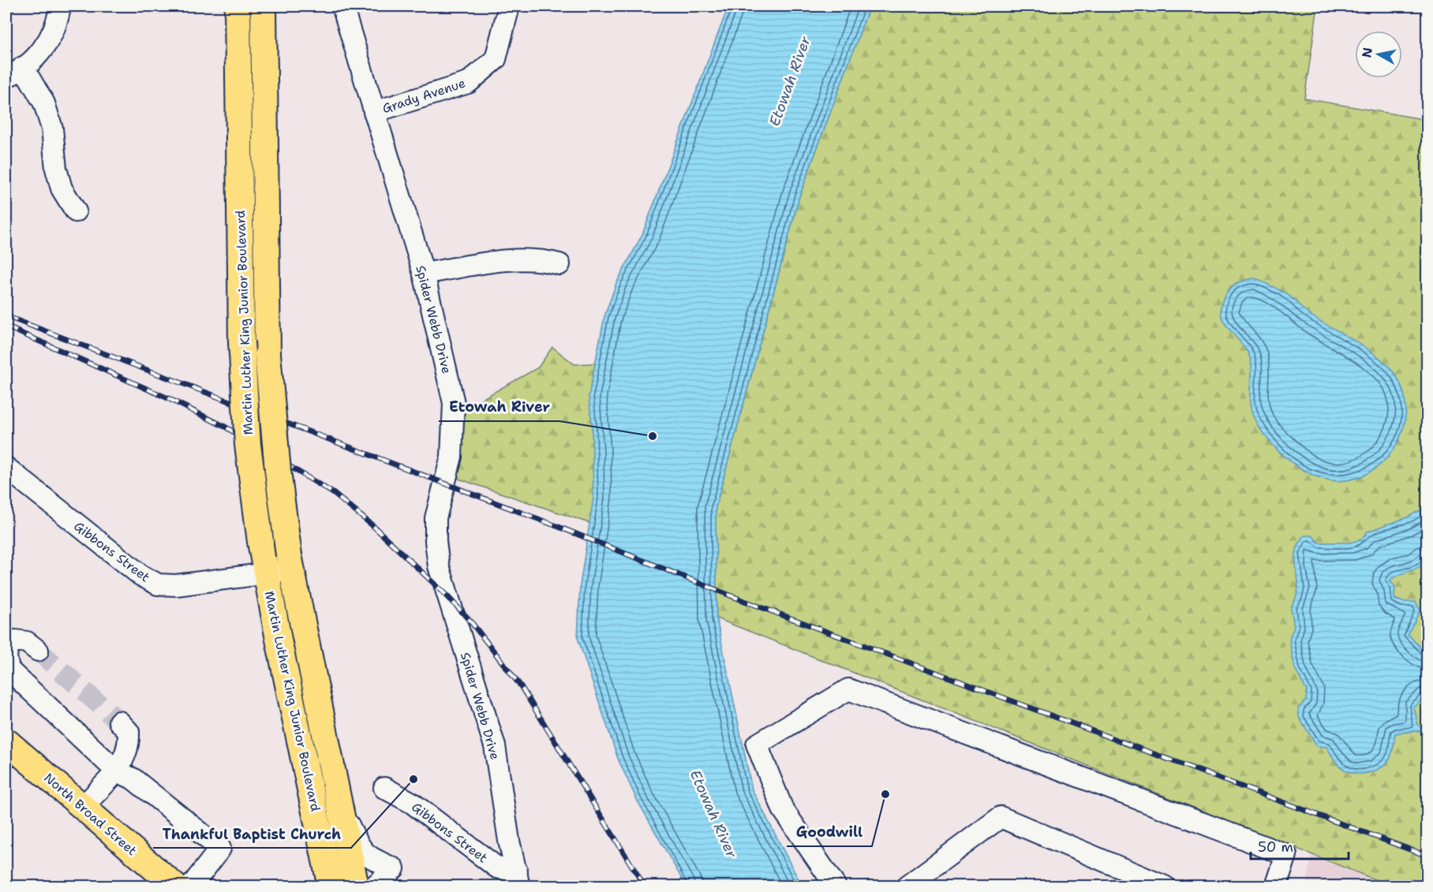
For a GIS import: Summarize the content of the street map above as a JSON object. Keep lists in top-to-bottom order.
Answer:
{
  "streets": {
    "main road": ["Martin Luther King Junior Boulevard", "North Broad Street"],
    "street": ["Grady Avenue", "Spider Webb Drive", "Gibbons Street"]
  },
  "crossings": [
    ["Grady Avenue", "Spider Webb Drive"],
    ["Spider Webb Drive", "Gibbons Street"],
    ["Martin Luther King Junior Boulevard", "Gibbons Street"]
  ],
  "water": ["Etowah River"],
  "places": ["Etowah River", "Thankful Baptist Church", "Goodwill"],
  "scale_bar": "50 m",
  "north": "left"
}
